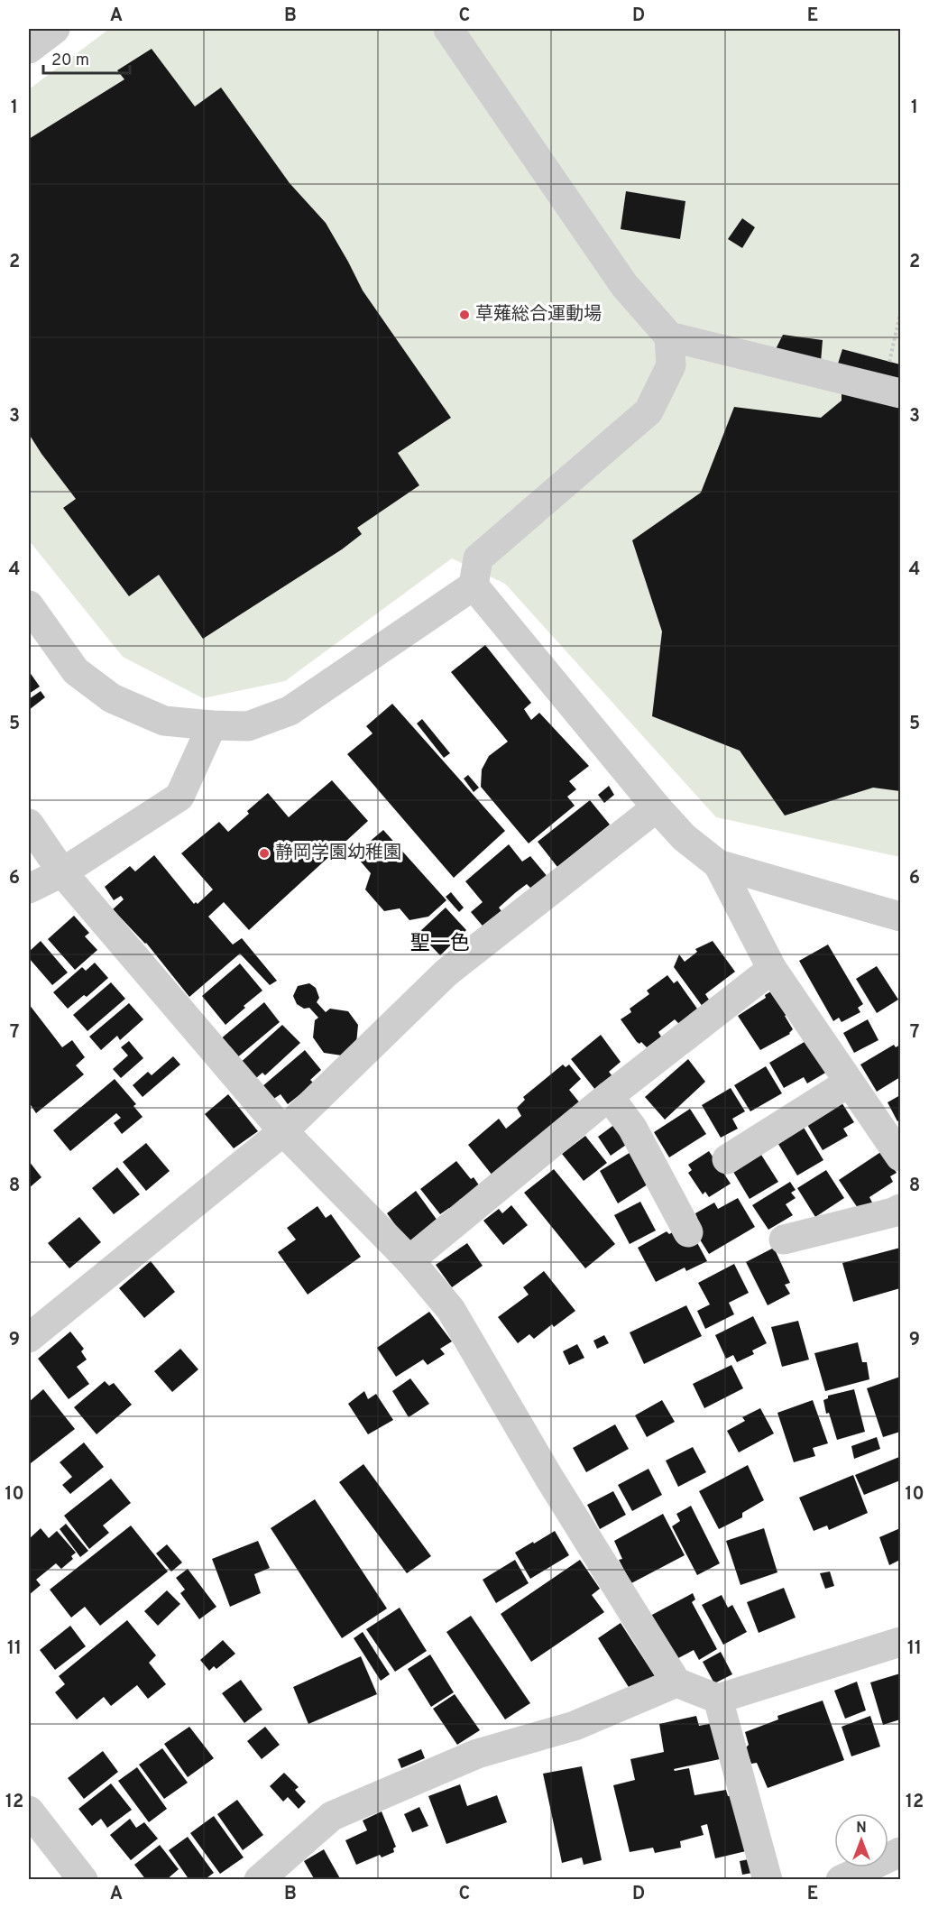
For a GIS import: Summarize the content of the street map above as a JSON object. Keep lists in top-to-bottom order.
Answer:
{
  "districts": ["聖一色"],
  "places": ["草薙総合運動場", "静岡学園幼稚園"],
  "scale_bar": "20 m",
  "north": "top",
  "grid": {
    "columns": [
      "A",
      "B",
      "C",
      "D",
      "E"
    ],
    "rows": [
      "1",
      "2",
      "3",
      "4",
      "5",
      "6",
      "7",
      "8",
      "9",
      "10",
      "11",
      "12"
    ]
  }
}
